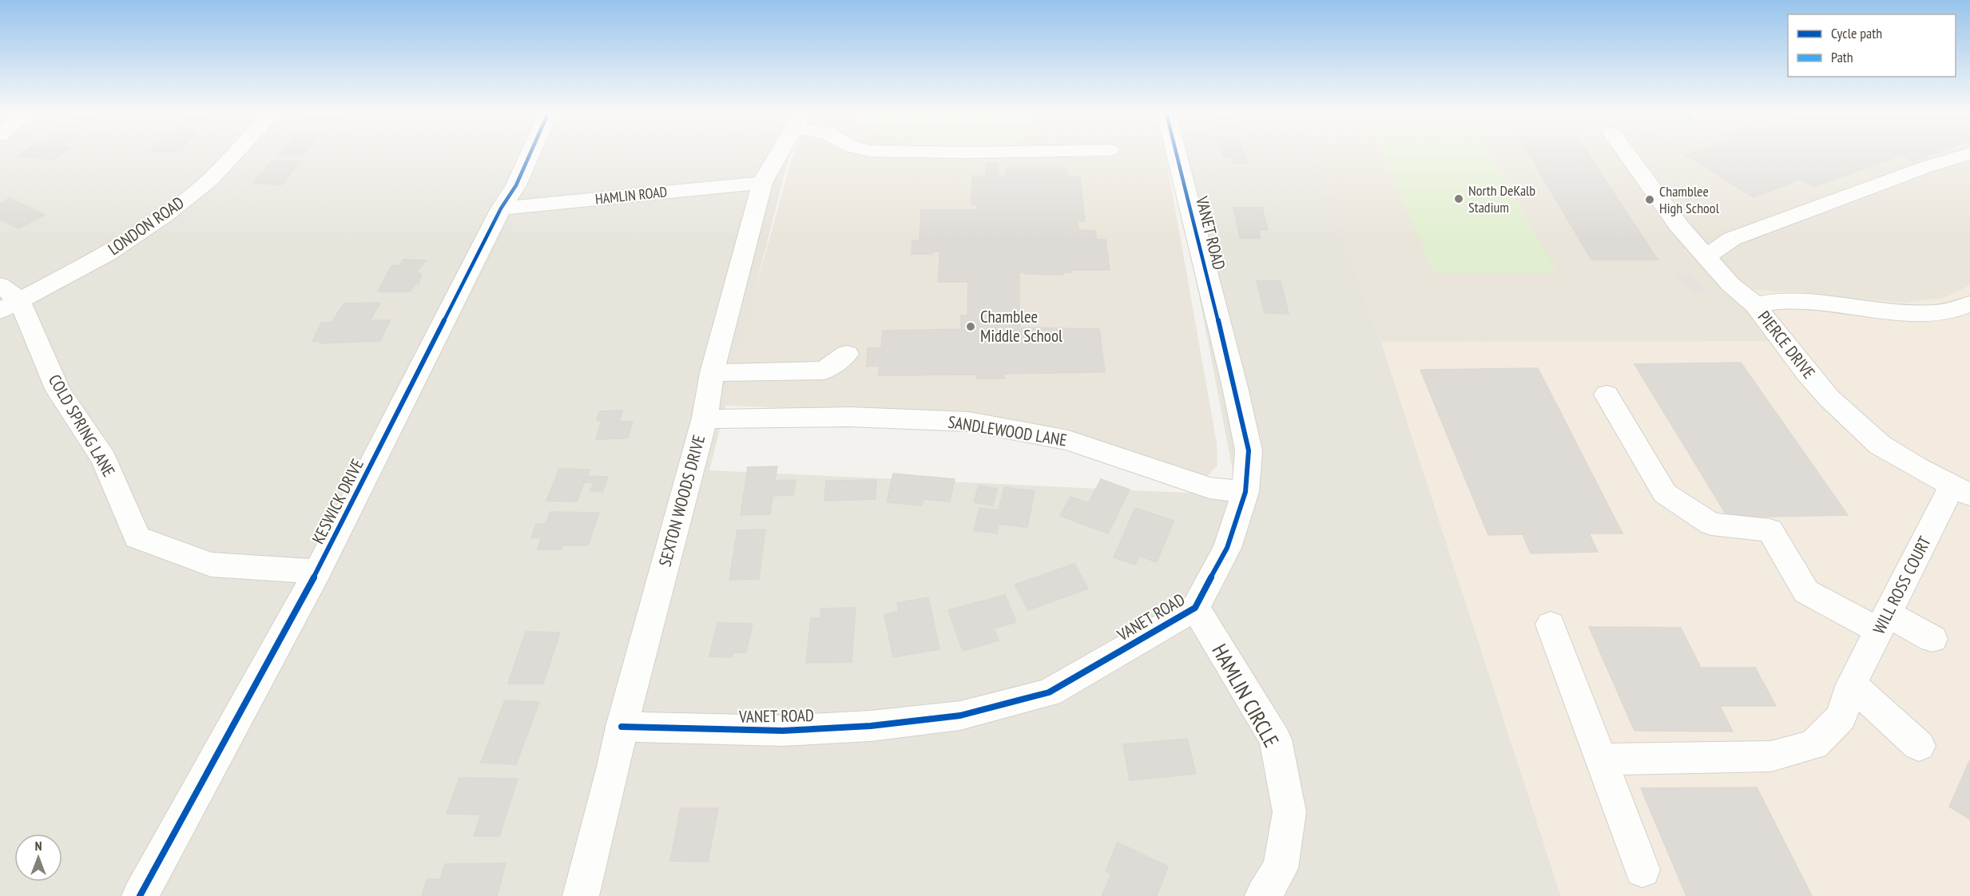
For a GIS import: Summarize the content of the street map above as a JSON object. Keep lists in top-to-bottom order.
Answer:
{
  "streets": {
    "street": [
      "HAMLIN ROAD",
      "LONDON ROAD",
      "VANET ROAD",
      "PIERCE DRIVE",
      "COLD SPRING LANE",
      "SANDLEWOOD LANE",
      "SEXTON WOODS DRIVE",
      "KESWICK DRIVE",
      "WILL ROSS COURT",
      "HAMLIN CIRCLE"
    ]
  },
  "crossings": [
    ["HAMLIN ROAD", "SEXTON WOODS DRIVE"],
    ["HAMLIN ROAD", "KESWICK DRIVE"],
    ["LONDON ROAD", "COLD SPRING LANE"],
    ["VANET ROAD", "SANDLEWOOD LANE"],
    ["VANET ROAD", "SEXTON WOODS DRIVE"],
    ["VANET ROAD", "HAMLIN CIRCLE"],
    ["PIERCE DRIVE", "WILL ROSS COURT"],
    ["COLD SPRING LANE", "KESWICK DRIVE"],
    ["SANDLEWOOD LANE", "SEXTON WOODS DRIVE"]
  ],
  "places": ["North DeKalb Stadium", "Chamblee High School", "Chamblee Middle School"],
  "legend": ["Cycle path", "Path"],
  "north": "top"
}
